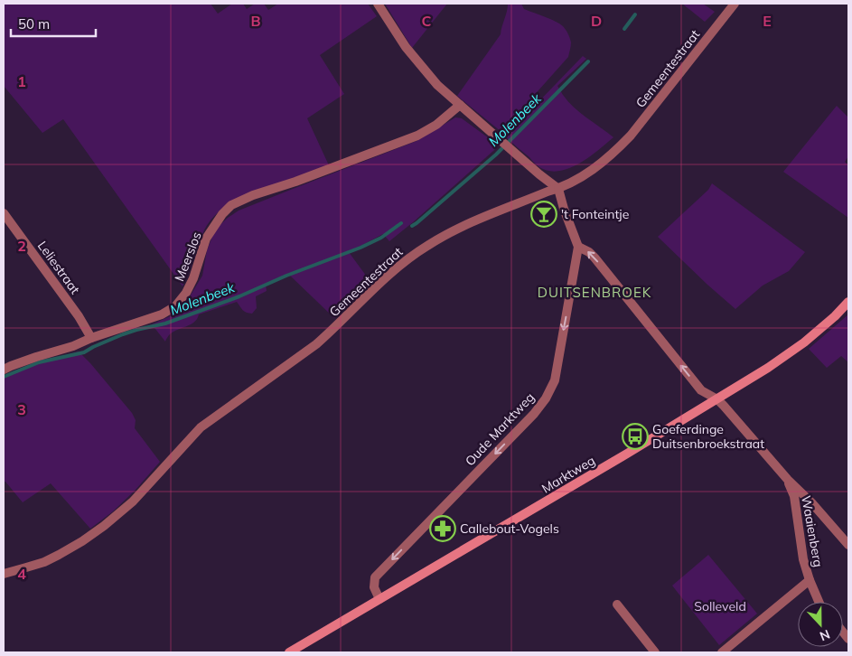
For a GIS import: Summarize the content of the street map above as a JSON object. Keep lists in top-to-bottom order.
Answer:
{
  "streets": {
    "street": [
      "Gemeentestraat",
      "Meerslos",
      "Leliestraat",
      "Oude Marktweg",
      "Marktweg",
      "Waaienberg"
    ]
  },
  "crossings": [
    ["Meerslos", "Leliestraat"],
    ["Oude Marktweg", "Marktweg"]
  ],
  "one_way": ["Oude Marktweg"],
  "districts": ["DUITSENBROEK"],
  "water": ["Molenbeek"],
  "parks": ["Solleveld"],
  "places": {
    "bar": ["'t Fonteintje"],
    "bus stop": ["Goeferdinge Duitsenbroekstraat"],
    "pharmacy": ["Callebout-Vogels"]
  },
  "scale_bar": "50 m",
  "north": "bottom",
  "grid": {
    "columns": [
      "B",
      "C",
      "D",
      "E"
    ],
    "rows": [
      "1",
      "2",
      "3",
      "4"
    ]
  }
}
